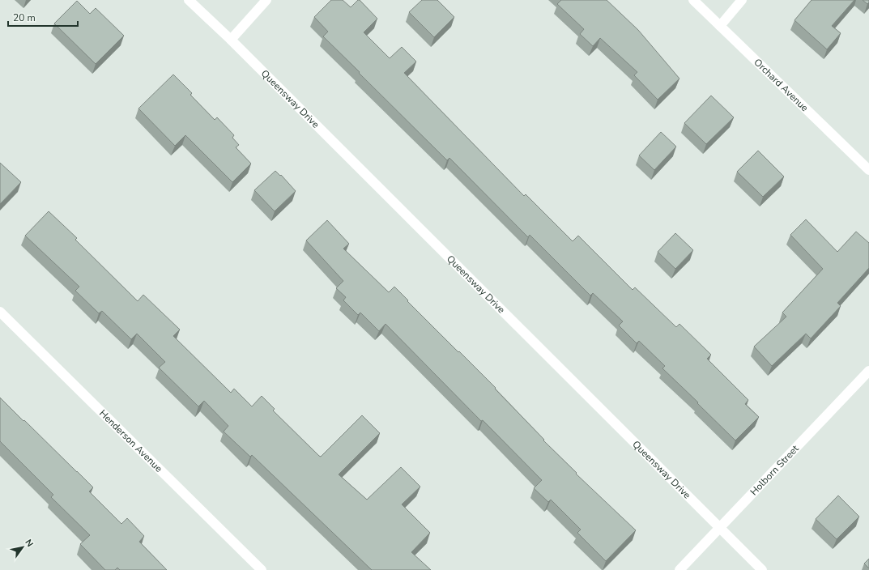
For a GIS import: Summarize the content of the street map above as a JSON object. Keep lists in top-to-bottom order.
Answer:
{
  "streets": {
    "street": [
      "Orchard Avenue",
      "Queensway Drive",
      "Henderson Avenue",
      "Holborn Street"
    ]
  },
  "crossings": [
    ["Queensway Drive", "Holborn Street"]
  ],
  "scale_bar": "20 m",
  "north": "top right"
}
